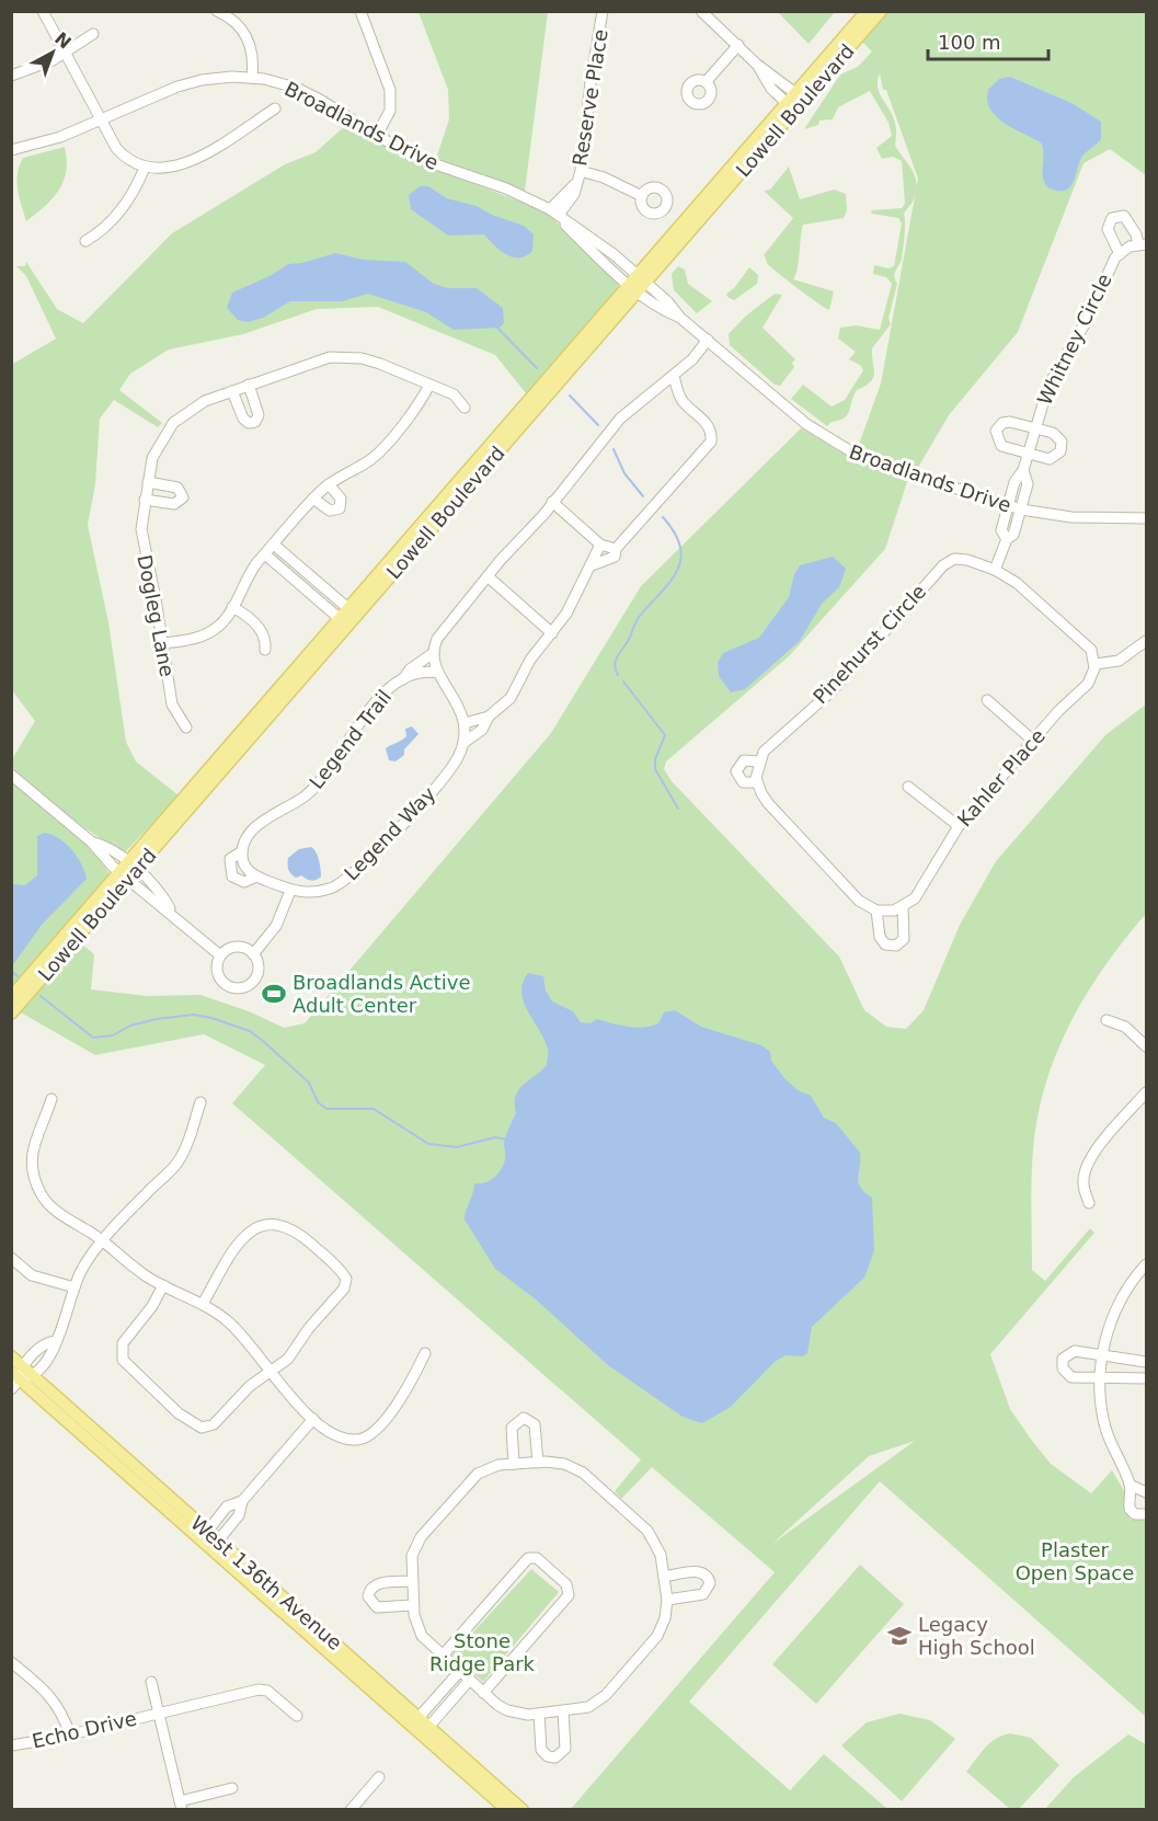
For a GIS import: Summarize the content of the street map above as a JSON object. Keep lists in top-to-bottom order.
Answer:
{
  "streets": {
    "main road": ["Lowell Boulevard", "West 136th Avenue"],
    "street": [
      "Reserve Place",
      "Broadlands Drive",
      "Whitney Circle",
      "Dogleg Lane",
      "Pinehurst Circle",
      "Legend Trail",
      "Kahler Place",
      "Legend Way",
      "Echo Drive"
    ]
  },
  "crossings": [
    ["Reserve Place", "Broadlands Drive"],
    ["Lowell Boulevard", "Broadlands Drive"],
    ["Broadlands Drive", "Whitney Circle"],
    ["Broadlands Drive", "Legend Trail"],
    ["Pinehurst Circle", "Kahler Place"],
    ["Legend Trail", "Legend Way"]
  ],
  "parks": ["Plaster Open Space", "Stone Ridge Park"],
  "places": {
    "sports": ["Broadlands Active Adult Center"],
    "school or university": ["Legacy High School"]
  },
  "scale_bar": "100 m",
  "north": "top right"
}
